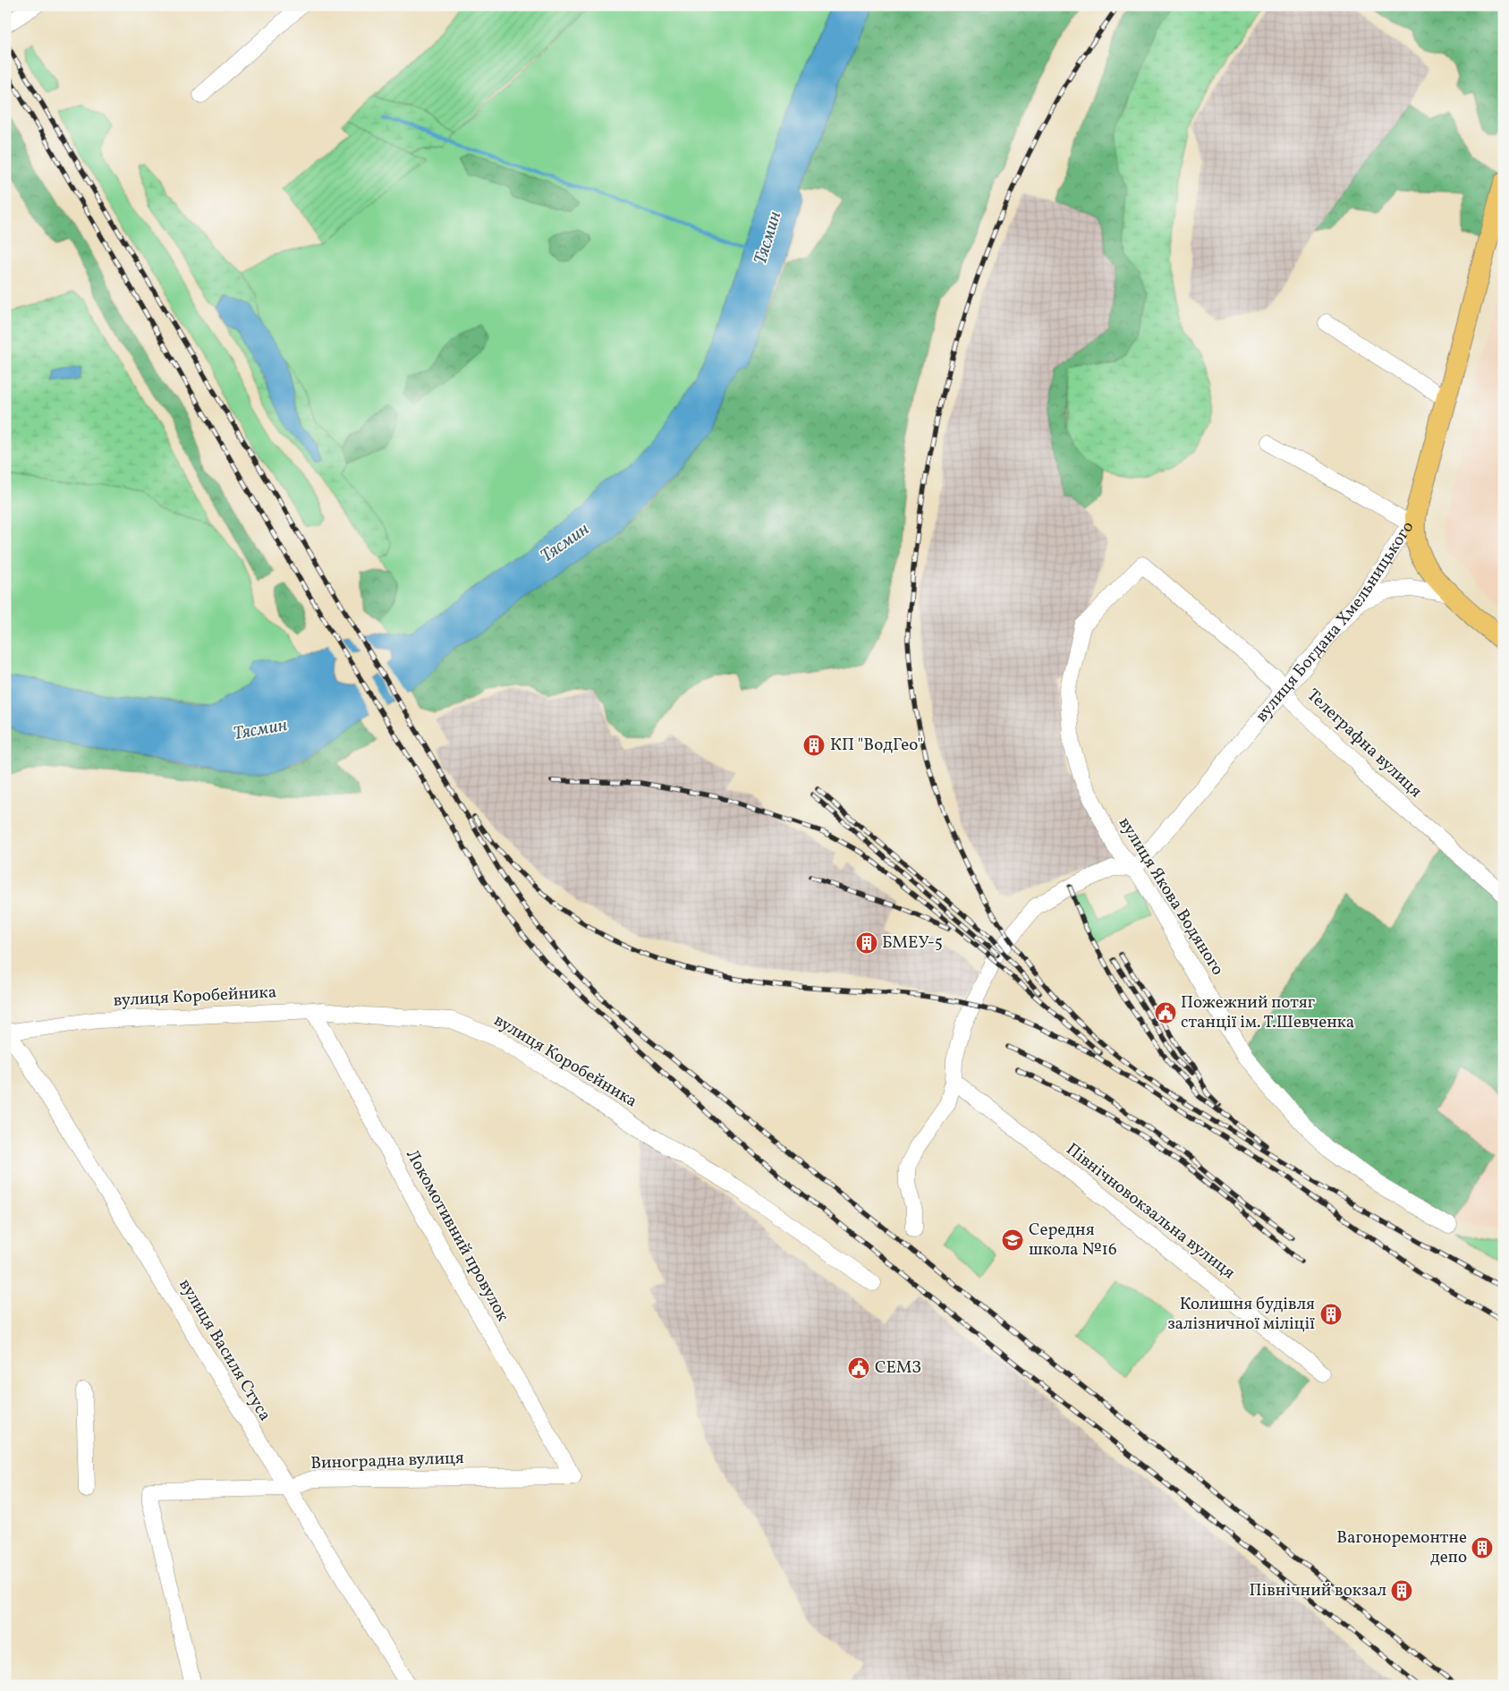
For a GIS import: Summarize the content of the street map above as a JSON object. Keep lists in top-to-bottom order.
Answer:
{
  "streets": {
    "main road": ["вулиця Богдана Хмельницького"],
    "street": [
      "Телеграфна вулиця",
      "вулиця Якова Водяного",
      "вулиця Коробейника",
      "Північновокзальна вулиця",
      "Локомотивний провулок",
      "вулиця Василя Стуса",
      "Виноградна вулиця"
    ]
  },
  "crossings": [
    ["вулиця Богдана Хмельницького", "Телеграфна вулиця"],
    ["вулиця Богдана Хмельницького", "вулиця Якова Водяного"],
    ["Телеграфна вулиця", "вулиця Якова Водяного"],
    ["вулиця Коробейника", "Локомотивний провулок"],
    ["Локомотивний провулок", "Виноградна вулиця"],
    ["вулиця Василя Стуса", "Виноградна вулиця"]
  ],
  "water": ["Тясмин"],
  "places": {
    "building": [
      "КП \"ВодГео\"",
      "БМЕУ-5",
      "Колишня будівля залізничної міліції",
      "Вагоноремонтне депо",
      "Північний вокзал"
    ],
    "public building": ["Пожежний потяг станції ім. Т.Шевченка", "СЕМЗ"],
    "school or university": ["Середня школа №16"]
  }
}
